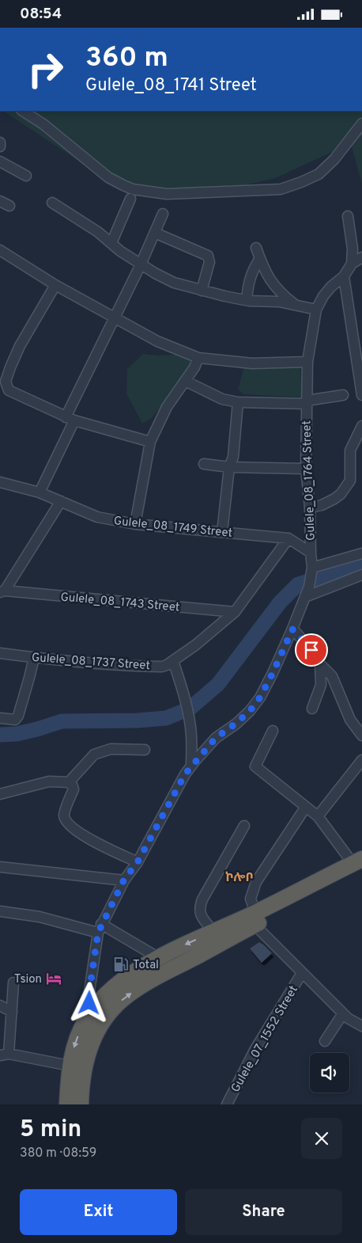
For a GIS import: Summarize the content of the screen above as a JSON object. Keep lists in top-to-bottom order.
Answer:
{
  "streets": {
    "street": [
      "Gulele_08_1764 Street",
      "Gulele_08_1749 Street",
      "Gulele_08_1743 Street",
      "Gulele_08_1737 Street",
      "Gulele_07_1552 Street"
    ]
  },
  "crossings": [
    ["Gulele_08_1749 Street", "Gulele_08_1737 Street"],
    ["Gulele_08_1743 Street", "Gulele_08_1737 Street"]
  ],
  "districts": ["ኮሎቦ"],
  "places": {
    "fuel station": ["Total"],
    "hotel": ["Tsion"]
  },
  "page": {
    "status": "08:54",
    "turn": ["360 m", "Gulele_08_1741 Street"],
    "heading": ["5 min", "380 m · 08:59"],
    "buttons": ["Exit", "Share"]
  }
}
